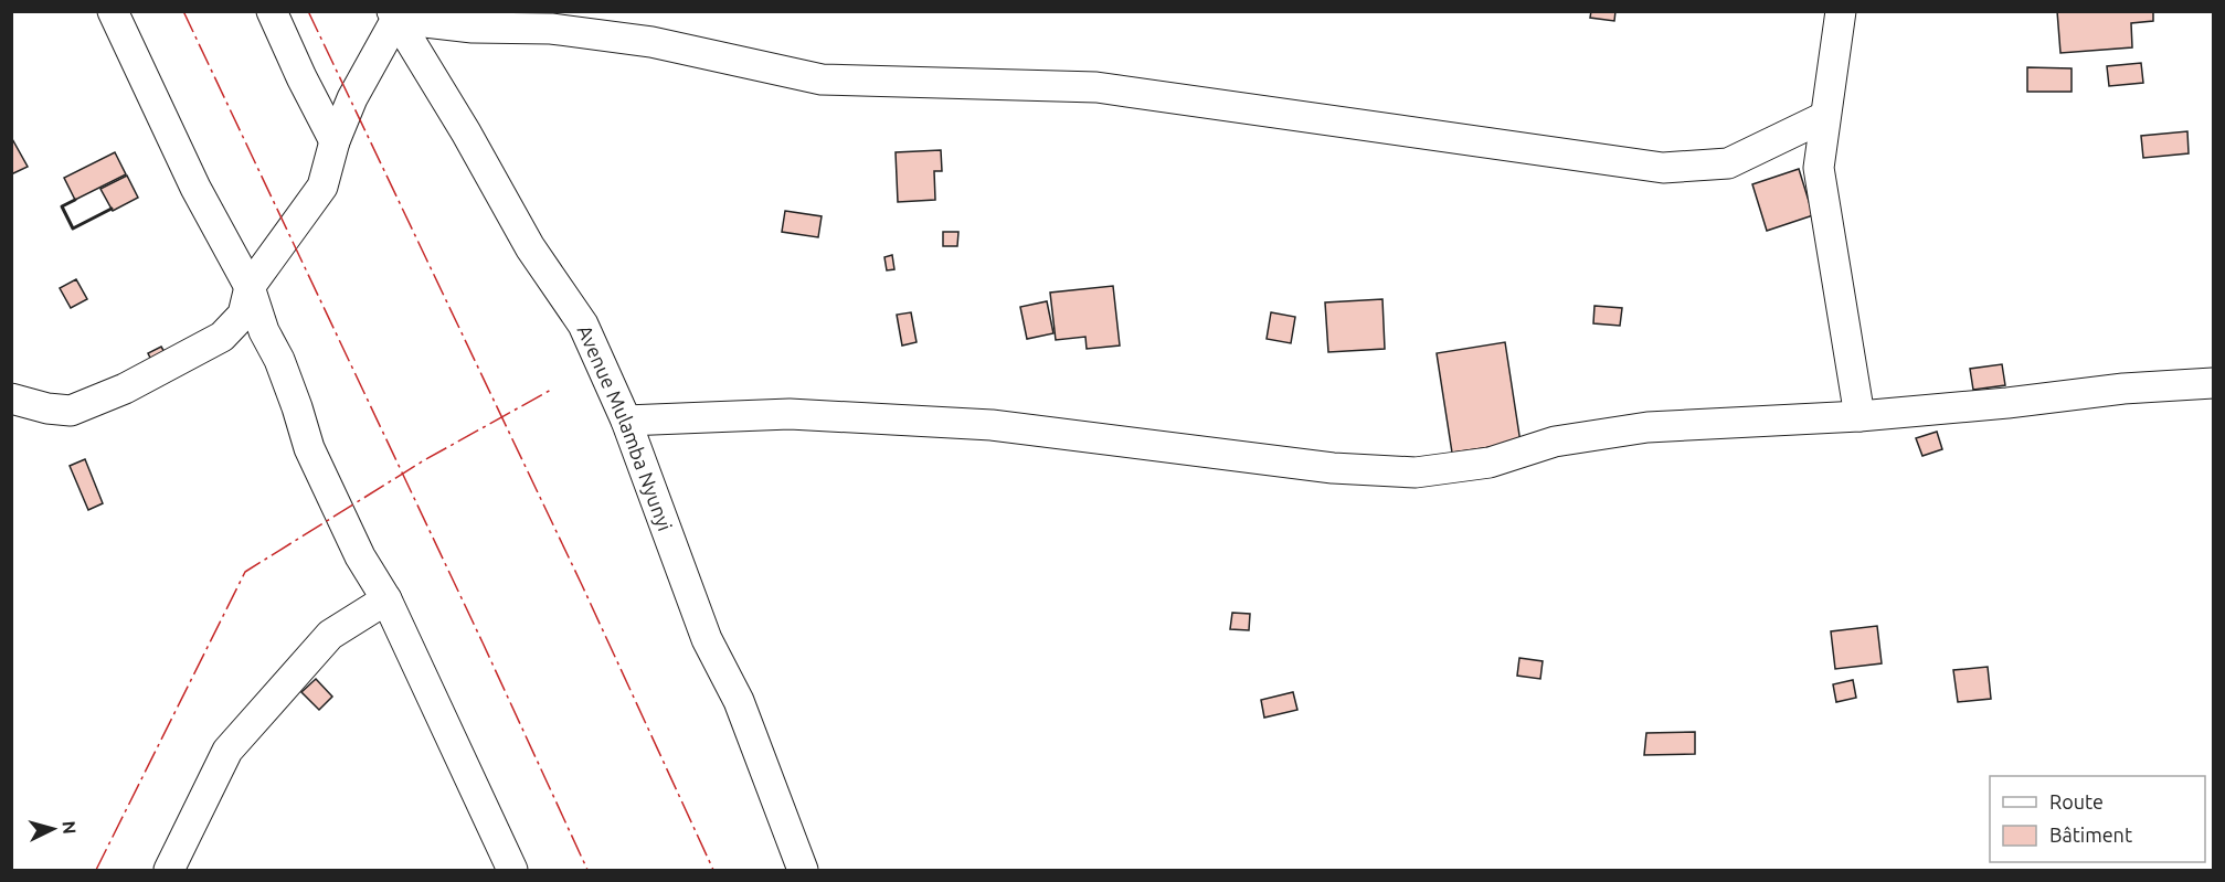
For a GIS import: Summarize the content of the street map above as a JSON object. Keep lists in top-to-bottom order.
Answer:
{
  "streets": {
    "street": ["Avenue Mulamba Nyunyi"]
  },
  "legend": ["Route", "Bâtiment"],
  "north": "right"
}
